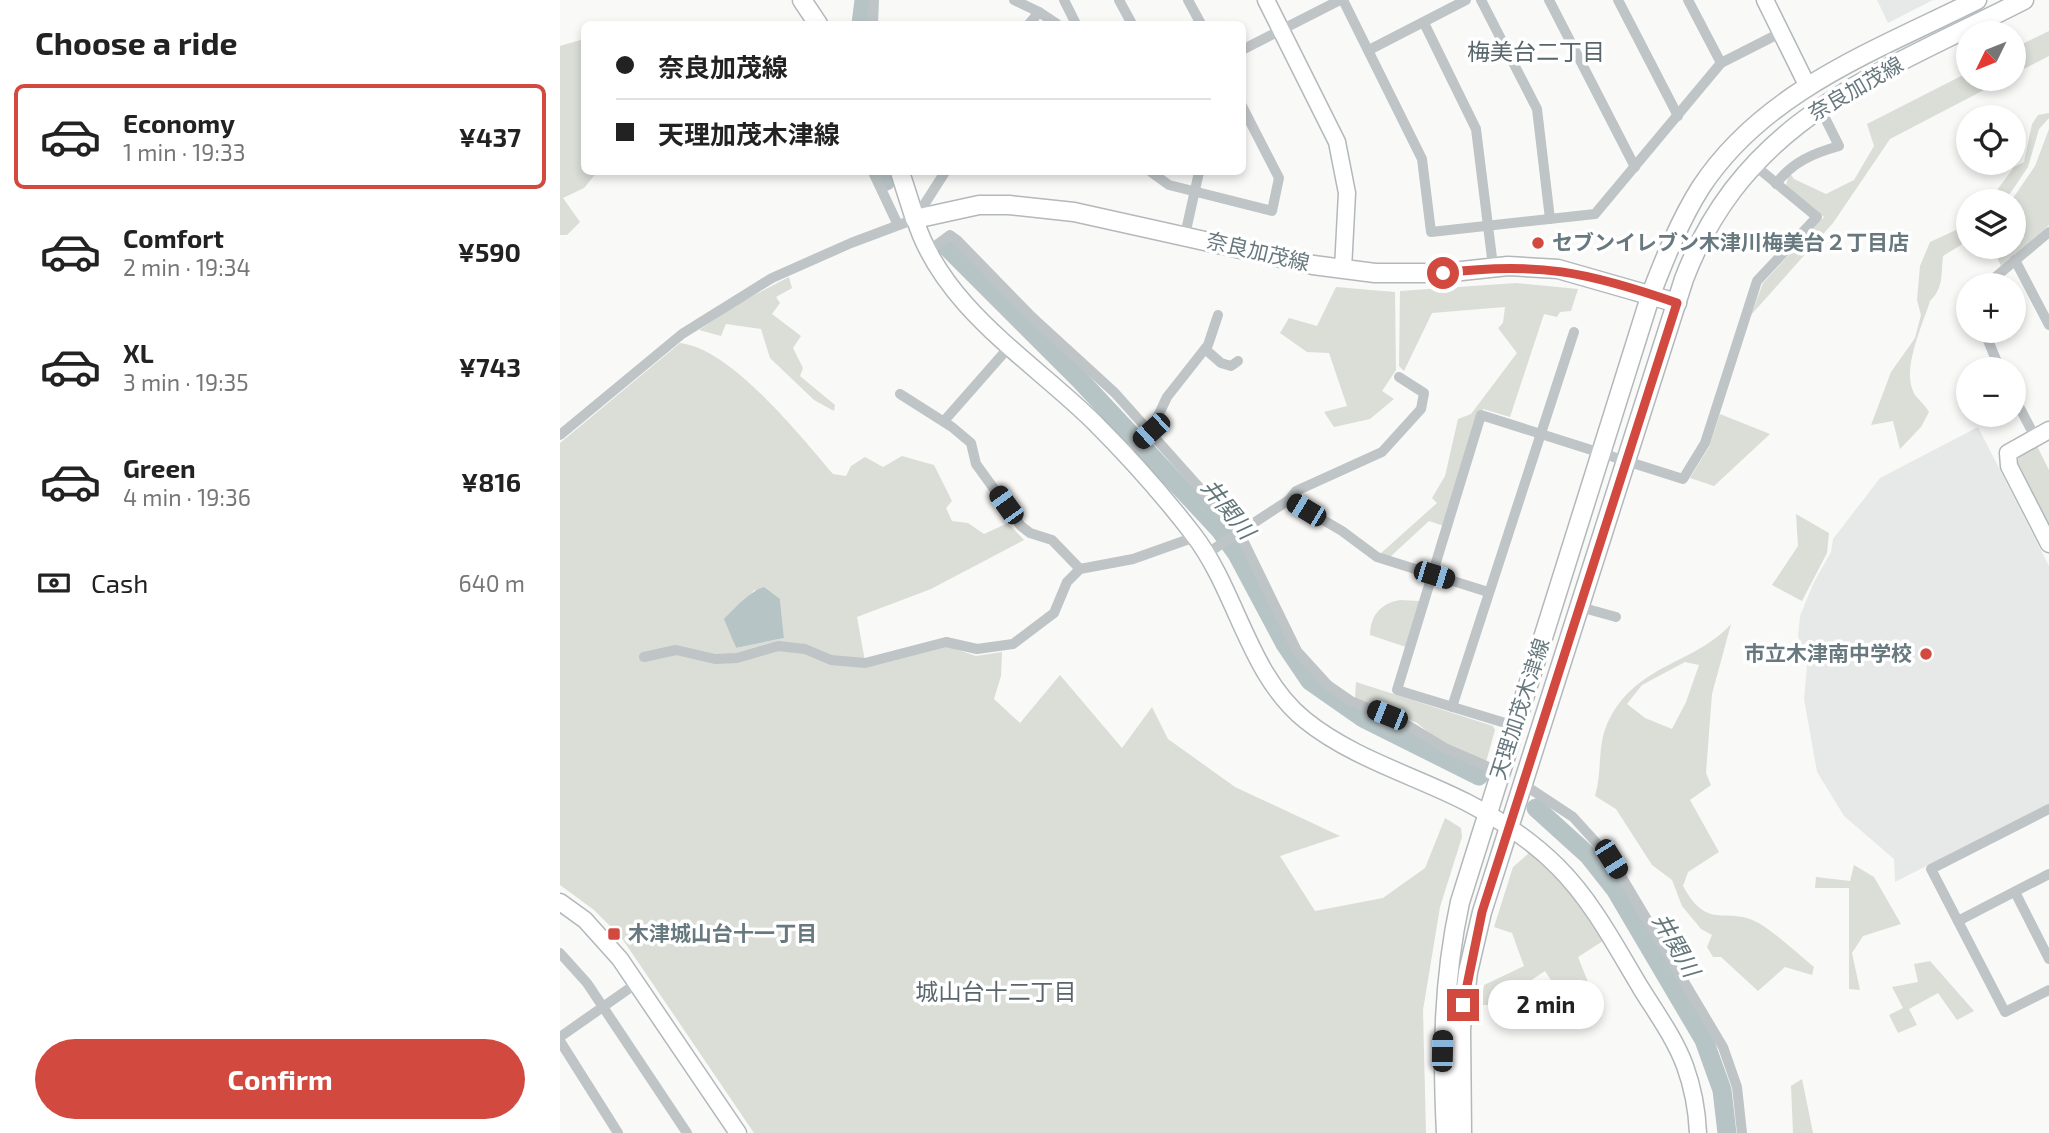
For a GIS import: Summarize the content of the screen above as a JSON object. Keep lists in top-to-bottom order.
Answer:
{
  "streets": {
    "main road": ["奈良加茂線", "天理加茂木津線"]
  },
  "crossings": [
    ["奈良加茂線", "天理加茂木津線"]
  ],
  "districts": ["梅美台二丁目", "城山台十二丁目"],
  "water": ["井関川"],
  "places": {
    "other": ["セブンイレブン木津川梅美台２丁目店", "市立木津南中学校"],
    "transit": ["木津城山台十一丁目"]
  },
  "north": "bottom left",
  "page": {
    "heading": "Choose a ride",
    "map_buttons": ["+", "−"],
    "banner": ["奈良加茂線", "天理加茂木津線"],
    "list": [
      {
        "name": "Economy",
        "note": "1 min · 19:33",
        "value": "¥437"
      },
      {
        "name": "Comfort",
        "note": "2 min · 19:34",
        "value": "¥590"
      },
      {
        "name": "XL",
        "note": "3 min · 19:35",
        "value": "¥743"
      },
      {
        "name": "Green",
        "note": "4 min · 19:36",
        "value": "¥816"
      }
    ],
    "pay": ["Cash", "640 m"],
    "bubble": "2 min",
    "buttons": "Confirm"
  }
}
